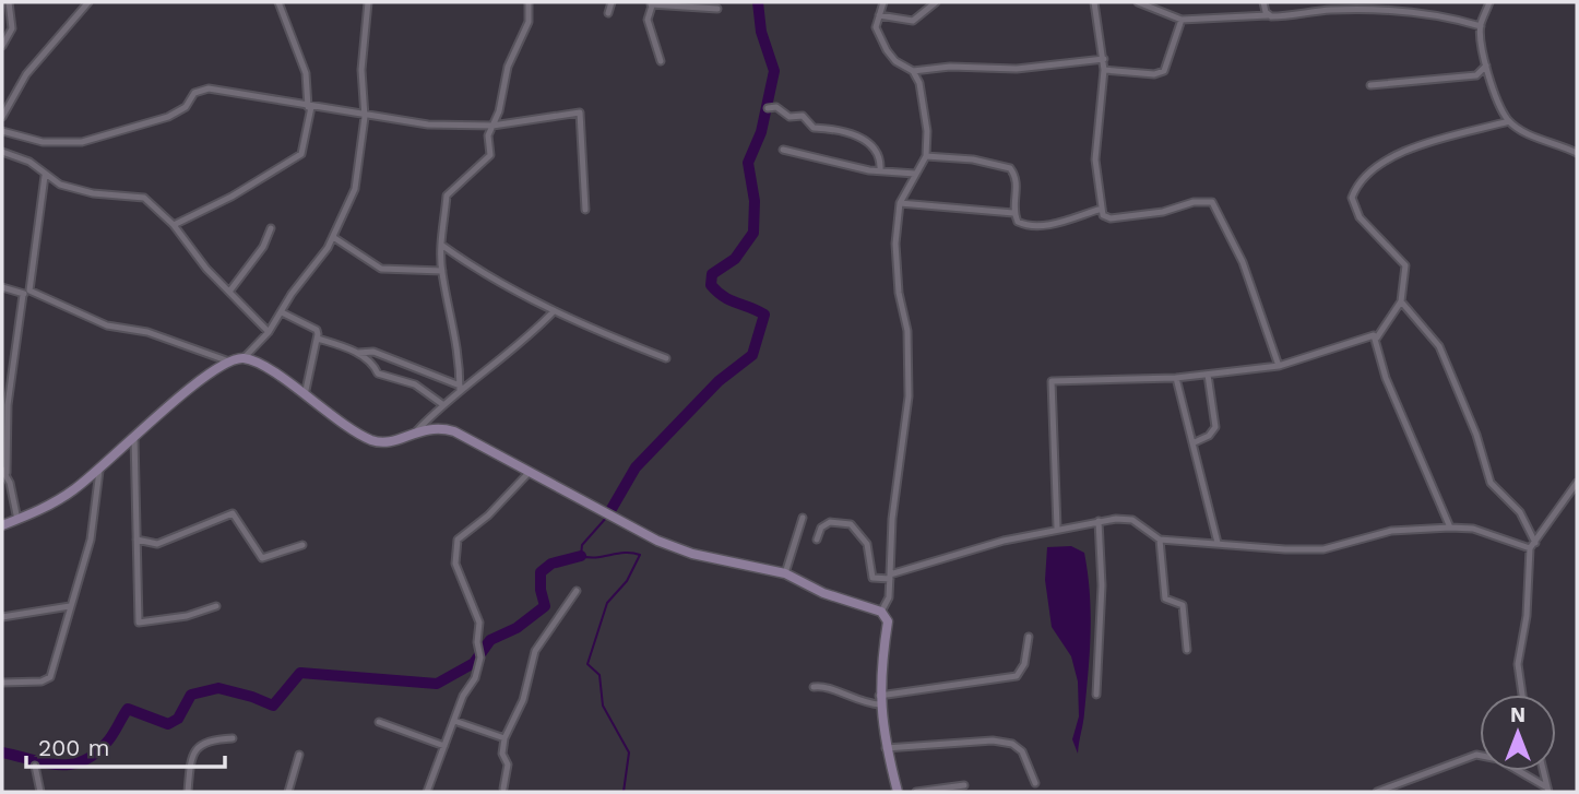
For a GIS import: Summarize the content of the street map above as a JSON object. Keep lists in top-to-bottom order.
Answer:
{
  "scale_bar": "200 m",
  "north": "top"
}
